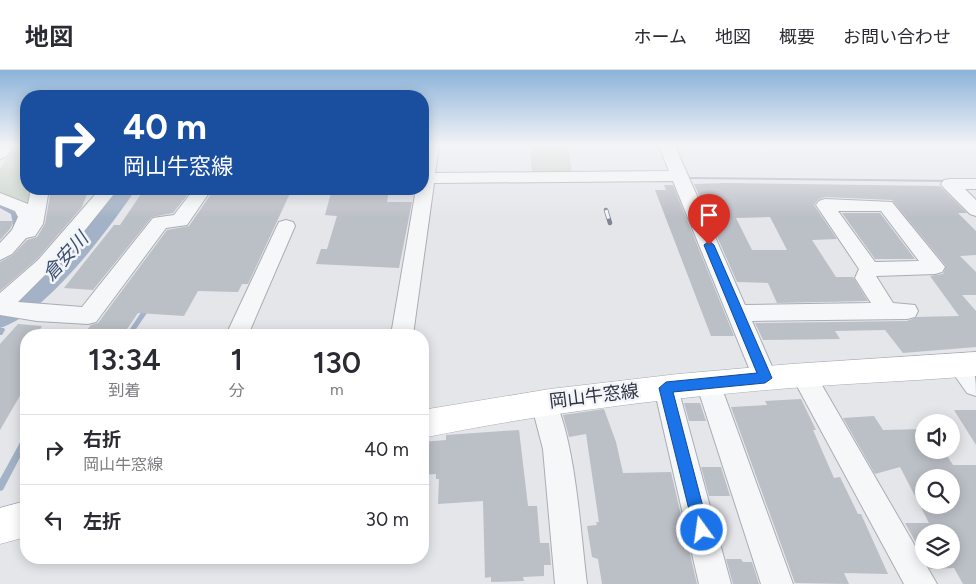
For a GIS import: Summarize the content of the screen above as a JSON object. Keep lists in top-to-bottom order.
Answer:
{
  "streets": {
    "main road": ["岡山牛窓線"]
  },
  "water": ["倉安川"],
  "page": {
    "header": "地図",
    "nav": [
      "ホーム",
      "地図",
      "概要",
      "お問い合わせ"
    ],
    "turn": ["40 m", "岡山牛窓線"],
    "eta": [
      "13:34",
      "到着",
      "1",
      "分",
      "130",
      "m"
    ],
    "list": [
      {
        "name": "右折",
        "note": "岡山牛窓線",
        "value": "40 m"
      },
      {
        "name": "左折",
        "value": "30 m"
      }
    ]
  }
}
